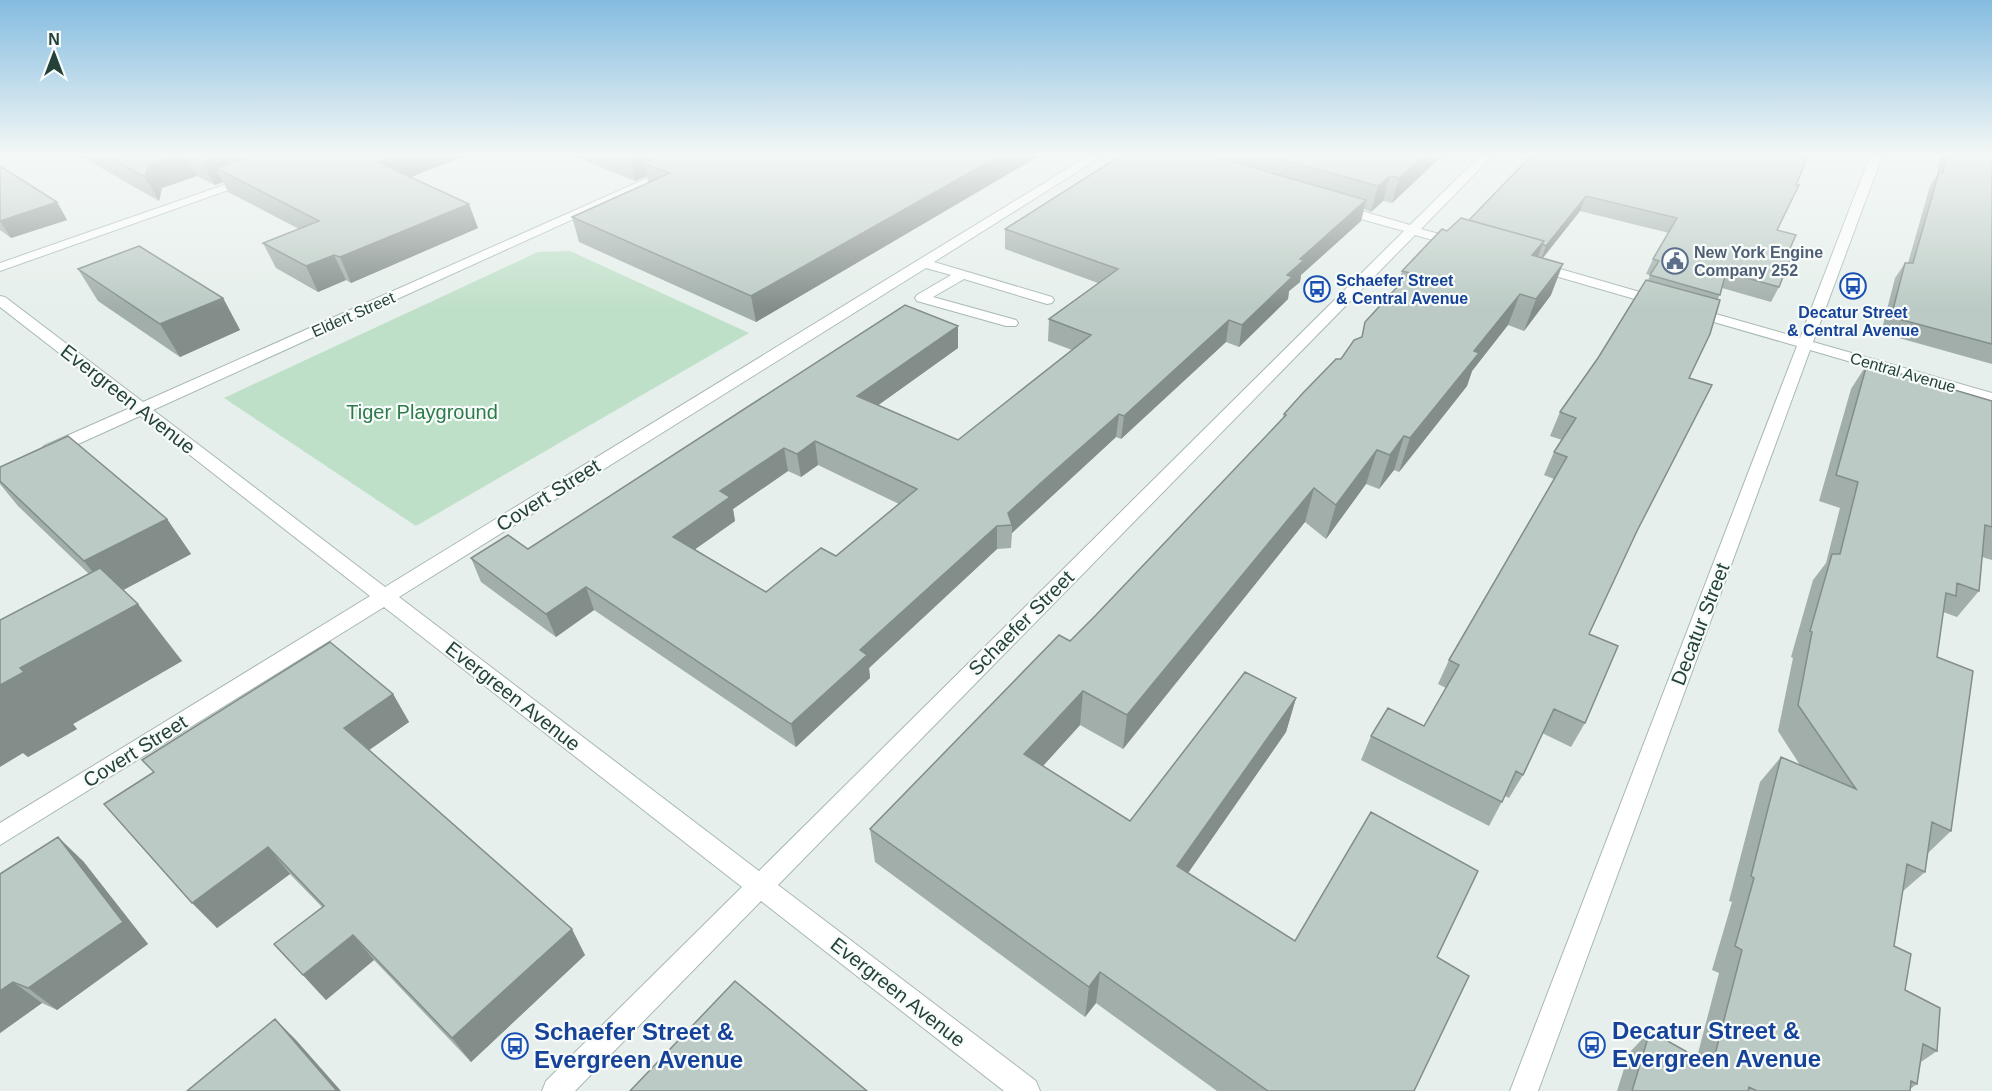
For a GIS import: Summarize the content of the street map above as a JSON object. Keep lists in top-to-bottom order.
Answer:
{
  "streets": {
    "street": [
      "Eldert Street",
      "Central Avenue",
      "Evergreen Avenue",
      "Covert Street",
      "Schaefer Street",
      "Decatur Street"
    ]
  },
  "crossings": [
    ["Eldert Street", "Evergreen Avenue"],
    ["Central Avenue", "Decatur Street"],
    ["Evergreen Avenue", "Covert Street"],
    ["Evergreen Avenue", "Schaefer Street"]
  ],
  "parks": ["Tiger Playground"],
  "places": {
    "public building": ["New York Engine Company 252"],
    "bus stop": [
      "Decatur Street & Central Avenue",
      "Schaefer Street & Central Avenue",
      "Decatur Street & Evergreen Avenue",
      "Schaefer Street & Evergreen Avenue"
    ]
  },
  "north": "top"
}
